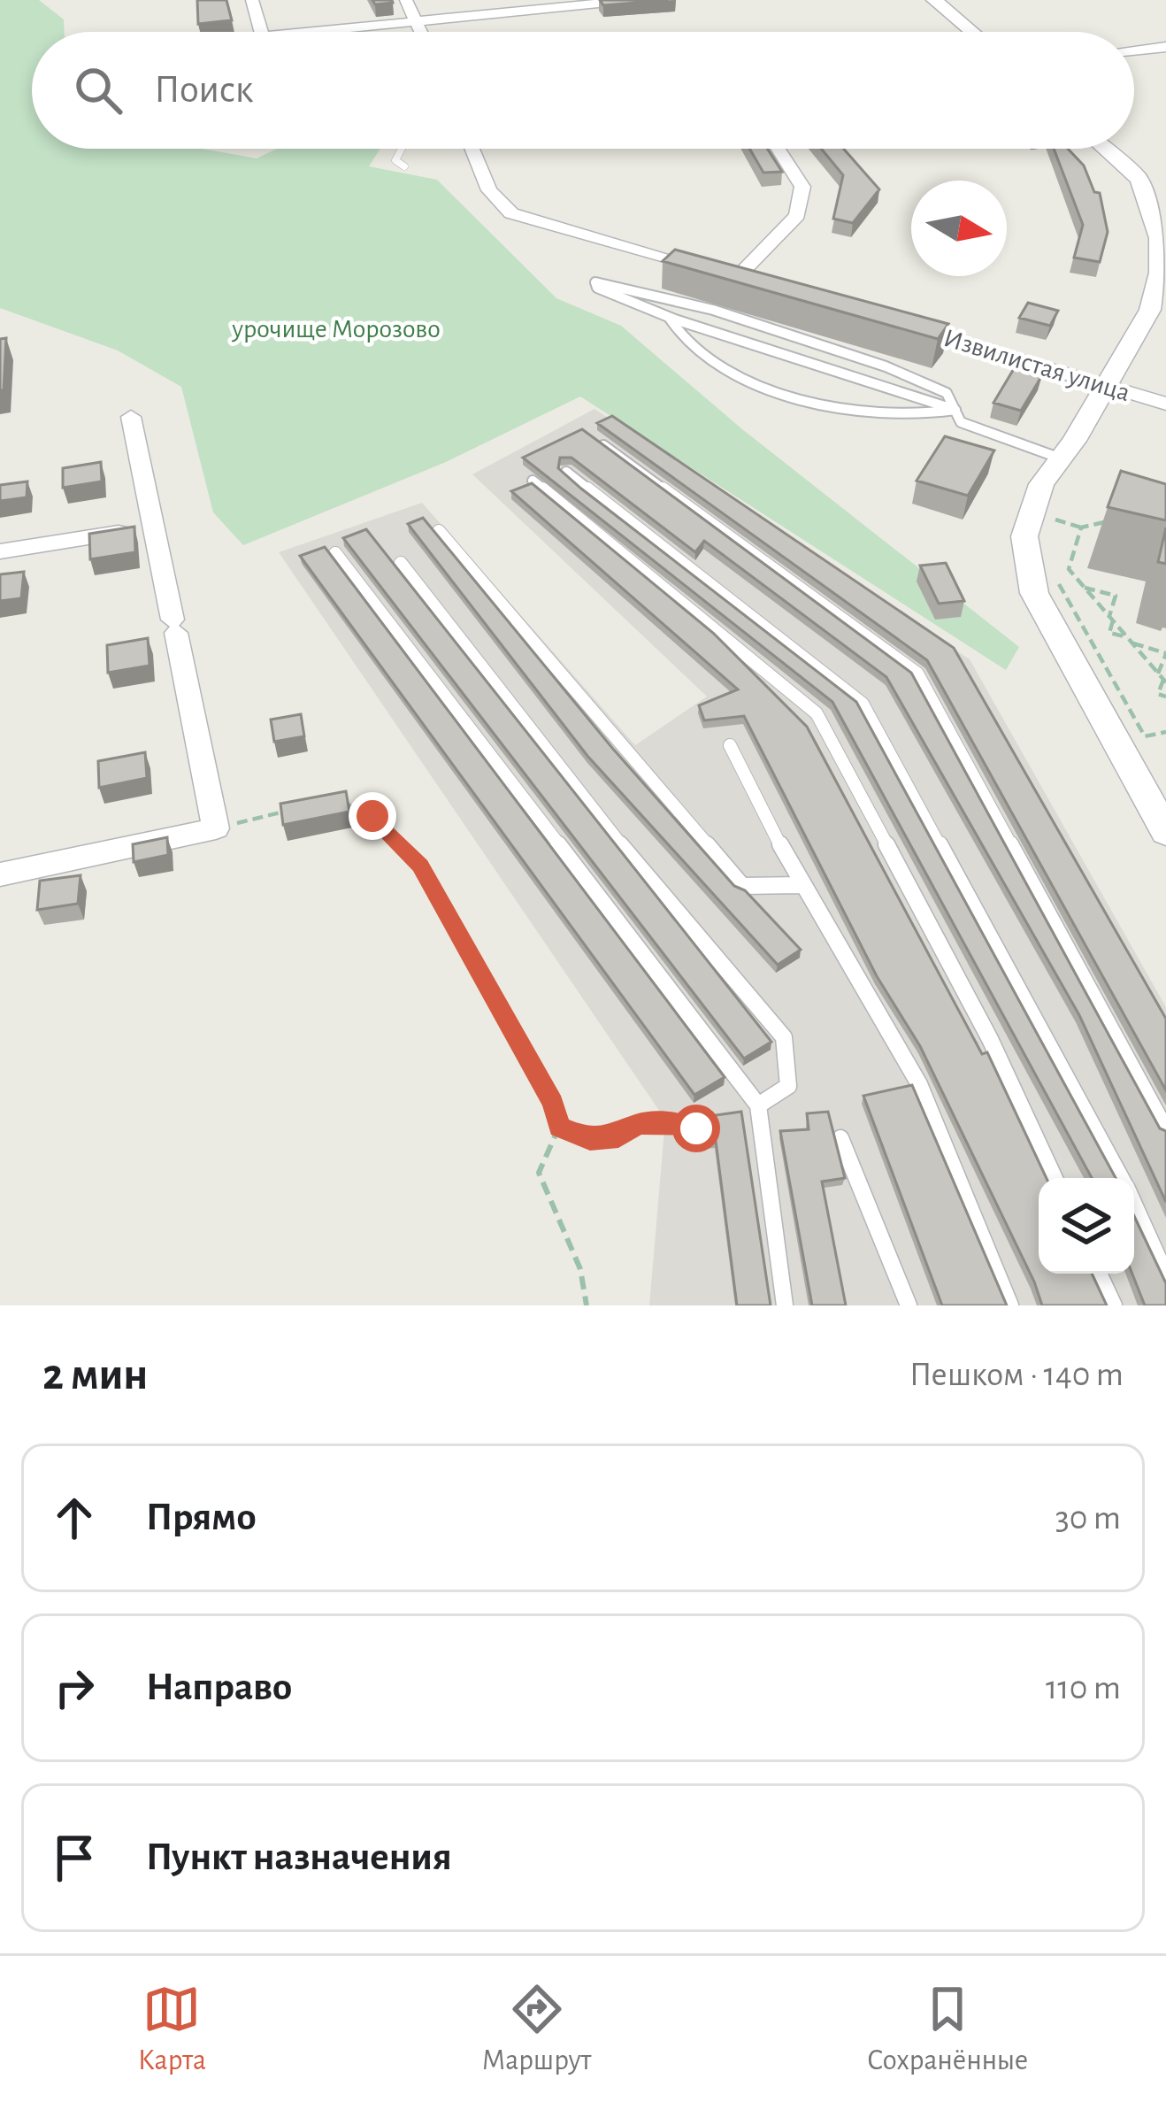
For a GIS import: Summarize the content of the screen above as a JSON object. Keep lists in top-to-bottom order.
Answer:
{
  "streets": {
    "street": ["Извилистая улица"]
  },
  "parks": ["урочище Морозово"],
  "north": "right",
  "page": {
    "search": "Поиск",
    "heading": ["2 мин", "Пешком · 140 m"],
    "list": [
      ["Прямо", "30 m"],
      ["Направо", "110 m"],
      "Пункт назначения"
    ],
    "nav": ["Карта", "Маршрут", "Сохранённые"]
  }
}
